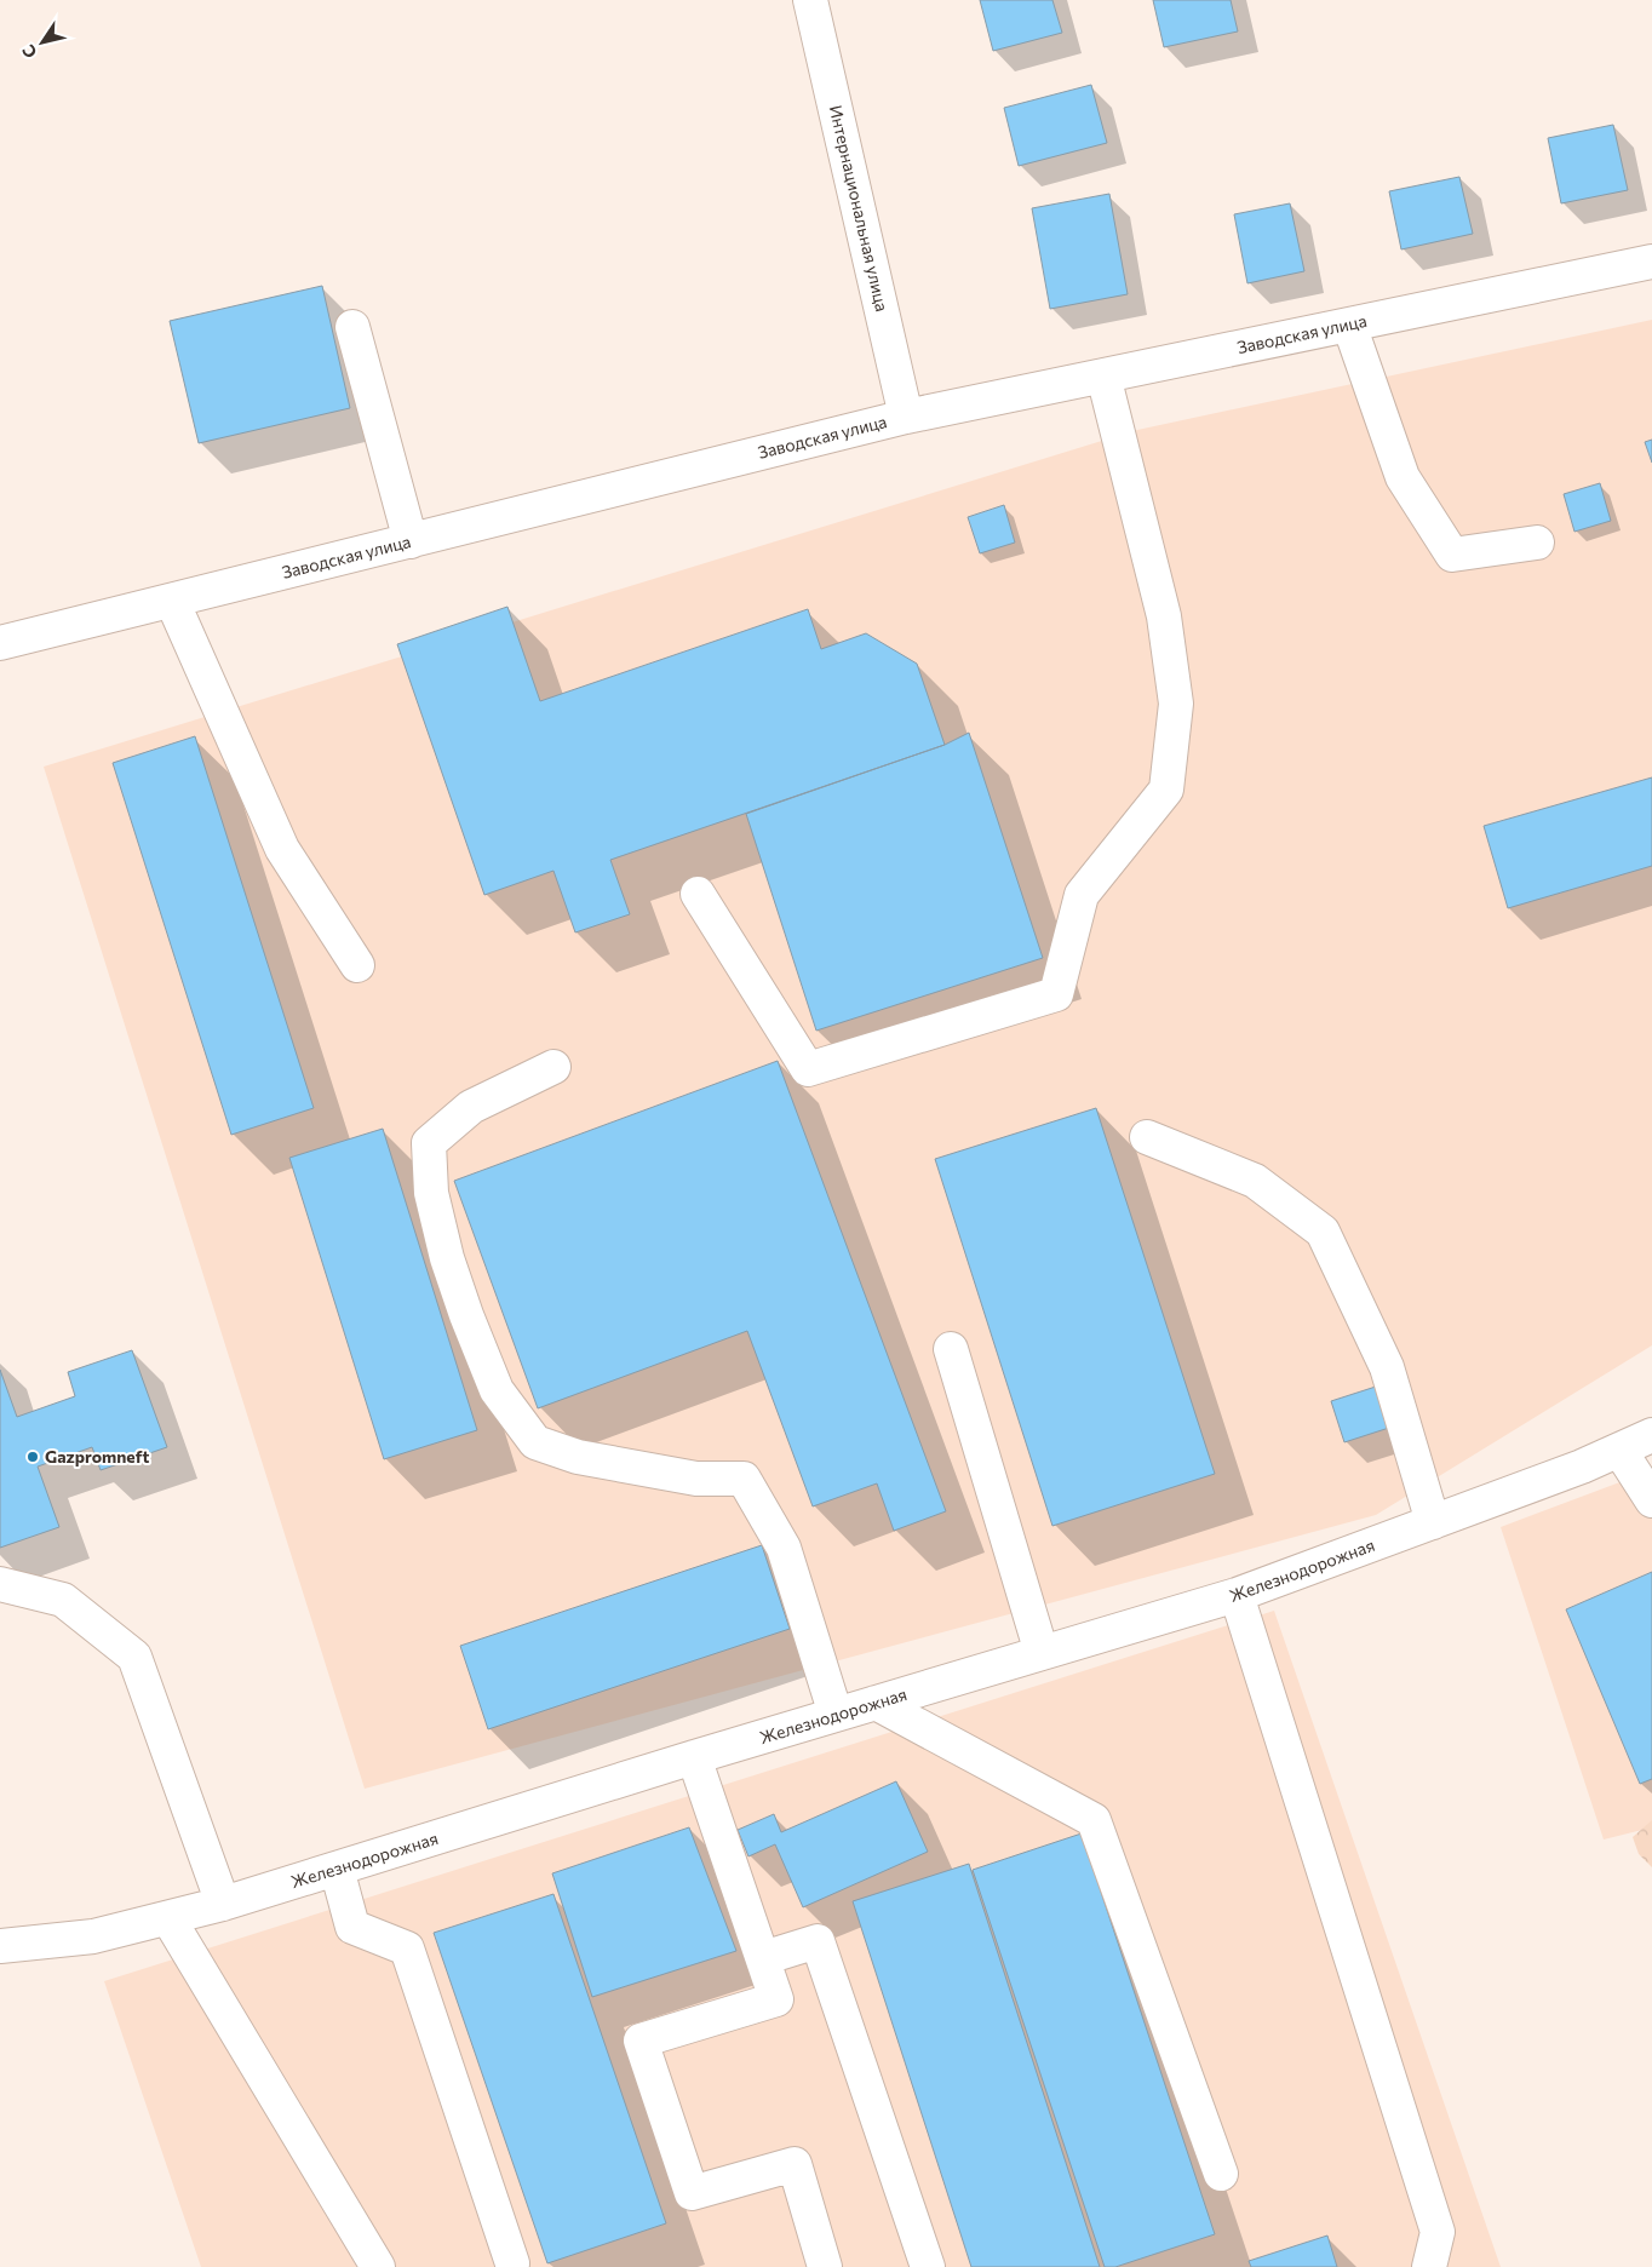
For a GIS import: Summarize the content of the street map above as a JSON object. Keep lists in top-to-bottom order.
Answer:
{
  "streets": {
    "street": ["Интернациональная улица", "Заводская улица", "Железнодорожная"]
  },
  "crossings": [
    ["Интернациональная улица", "Заводская улица"]
  ],
  "places": ["Gazpromneft"],
  "north": "bottom left"
}
